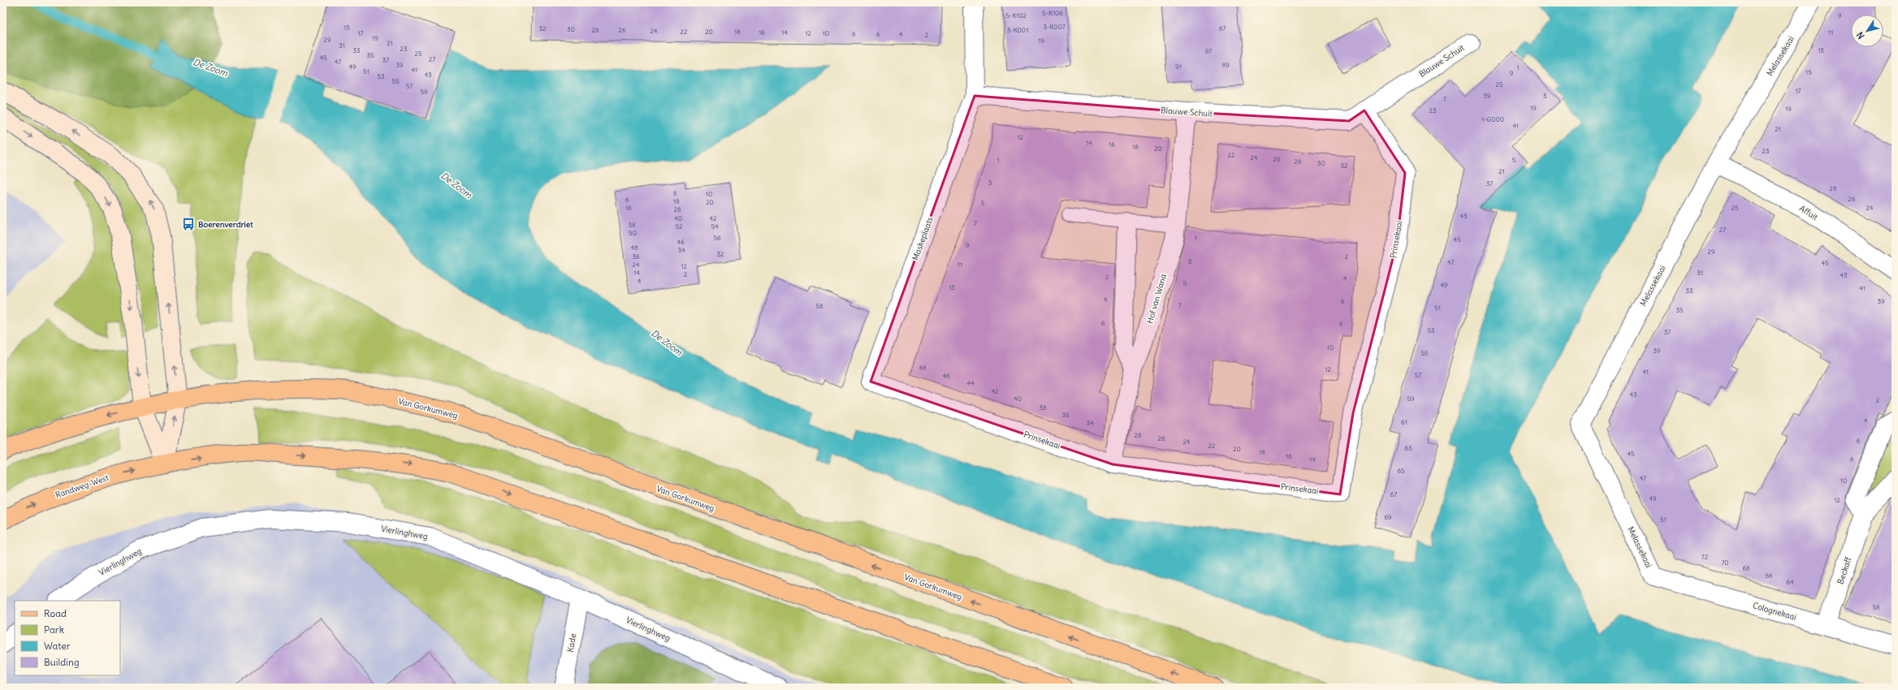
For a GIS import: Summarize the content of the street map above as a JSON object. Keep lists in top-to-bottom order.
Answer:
{
  "streets": {
    "main road": ["Van Gorkumweg", "Randweg-West"],
    "street": [
      "Melassekaai",
      "Blauwe Schuit",
      "Affuit",
      "Maskeplaats",
      "Prinsekaai",
      "Hof van Wana",
      "Vierlinghweg",
      "Beckaff",
      "Colognekaai",
      "Kade"
    ]
  },
  "crossings": [
    ["Melassekaai", "Affuit"],
    ["Melassekaai", "Colognekaai"],
    ["Blauwe Schuit", "Maskeplaats"],
    ["Blauwe Schuit", "Prinsekaai"],
    ["Blauwe Schuit", "Hof van Wana"],
    ["Maskeplaats", "Prinsekaai"],
    ["Prinsekaai", "Hof van Wana"],
    ["Vierlinghweg", "Kade"],
    ["Beckaff", "Colognekaai"]
  ],
  "water": ["De Zoom"],
  "places": {
    "bus stop": ["Boerenverdriet"]
  },
  "house_numbers": [
    "5-K106",
    "5-K102",
    "9",
    "3-K007",
    "15",
    "32",
    "87",
    "30",
    "28",
    "26",
    "3-K001",
    "24",
    "22",
    "20",
    "18",
    "16",
    "14",
    "11",
    "17",
    "12",
    "10",
    "8",
    "6",
    "4",
    "2",
    "19",
    "29",
    "19",
    "21",
    "31",
    "23",
    "33",
    "13",
    "97",
    "25",
    "35",
    "45",
    "27",
    "37",
    "47",
    "39",
    "89",
    "49",
    "91",
    "1",
    "41",
    "51",
    "15",
    "9",
    "43",
    "53",
    "55",
    "25",
    "57",
    "17",
    "59",
    "39",
    "3",
    "7",
    "19",
    "19",
    "23",
    "1-G000",
    "41",
    "21",
    "12",
    "14",
    "16",
    "18",
    "20",
    "23",
    "22",
    "24",
    "26",
    "1",
    "5",
    "28",
    "30",
    "32",
    "21",
    "3",
    "37",
    "28",
    "8",
    "10",
    "26",
    "6",
    "18",
    "20",
    "5",
    "16",
    "25",
    "24",
    "28",
    "43",
    "40",
    "42",
    "7",
    "38",
    "52",
    "54",
    "27",
    "50",
    "56",
    "1",
    "45",
    "46",
    "9",
    "48",
    "34",
    "29",
    "32",
    "36",
    "2",
    "3",
    "47",
    "45",
    "24",
    "11",
    "12",
    "14",
    "31",
    "2",
    "43",
    "2",
    "4",
    "4",
    "5",
    "49",
    "13",
    "41",
    "33",
    "4",
    "6",
    "39",
    "7",
    "58",
    "51",
    "35",
    "6",
    "8",
    "53",
    "37",
    "10",
    "39",
    "55",
    "48",
    "12",
    "41",
    "57",
    "46",
    "44",
    "42",
    "43",
    "40",
    "59",
    "2",
    "38",
    "36",
    "4",
    "61",
    "34",
    "28",
    "26",
    "6",
    "24",
    "22",
    "63",
    "20",
    "18",
    "45",
    "16",
    "14",
    "8",
    "65",
    "47",
    "10",
    "67",
    "49",
    "12",
    "69",
    "51",
    "72",
    "70",
    "68",
    "66",
    "64",
    "58"
  ],
  "legend": [
    "Road",
    "Park",
    "Water",
    "Building"
  ],
  "north": "bottom left"
}
